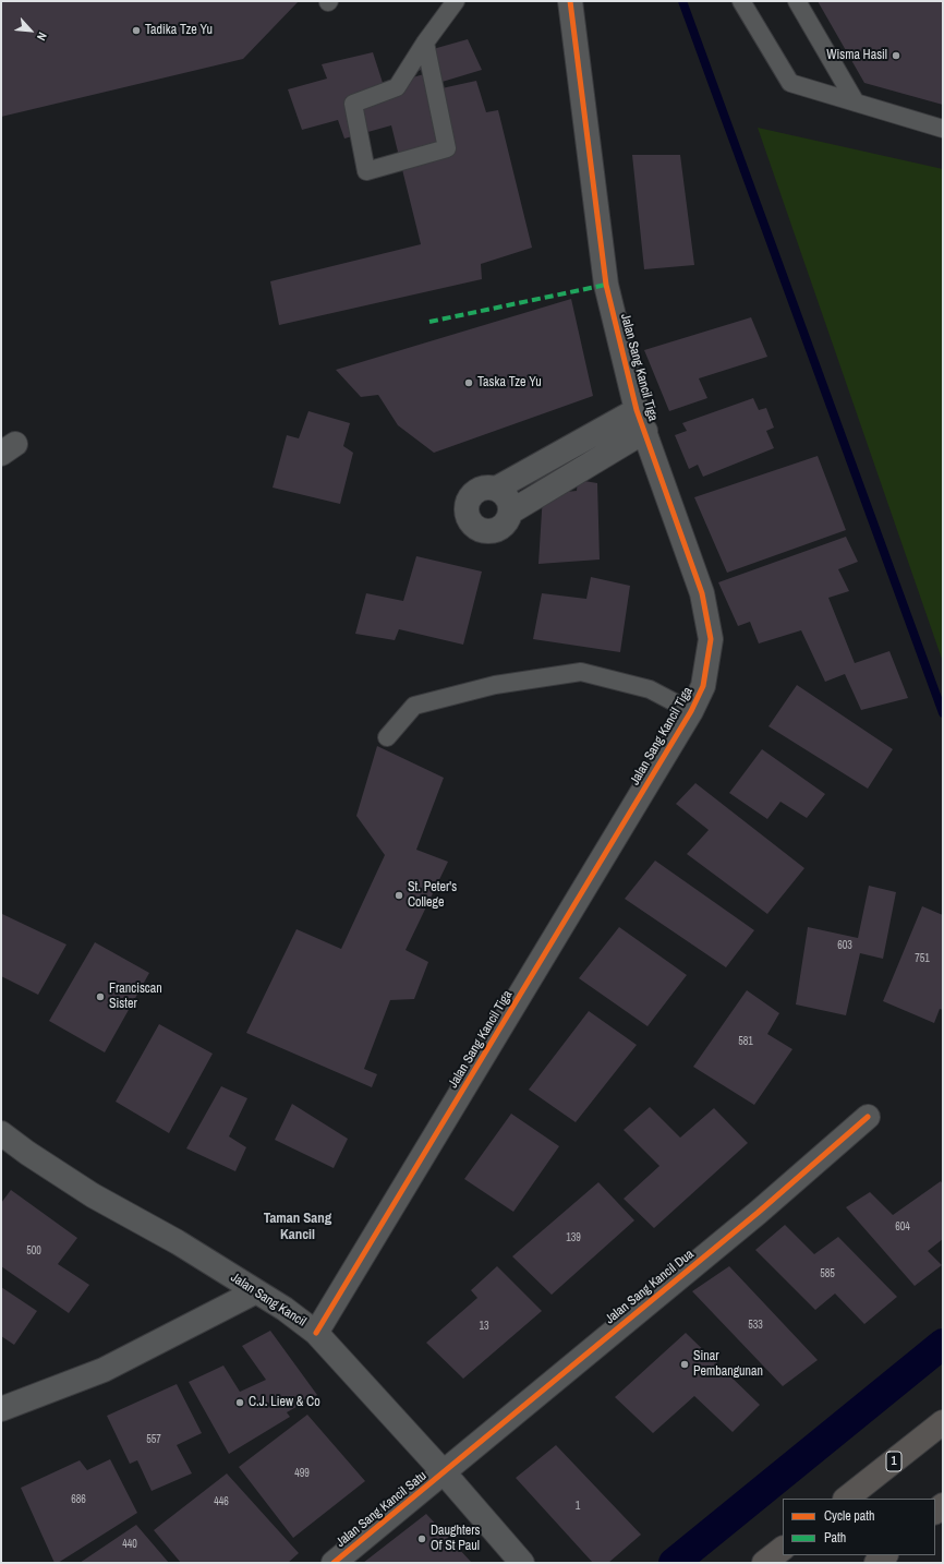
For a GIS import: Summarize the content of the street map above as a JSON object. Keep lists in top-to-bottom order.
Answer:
{
  "streets": {
    "main road": ["1"],
    "street": [
      "Jalan Sang Kancil Tiga",
      "Jalan Sang Kancil Dua",
      "Jalan Sang Kancil",
      "Jalan Sang Kancil Satu"
    ]
  },
  "crossings": [
    ["Jalan Sang Kancil Tiga", "Jalan Sang Kancil"],
    ["Jalan Sang Kancil Dua", "Jalan Sang Kancil"],
    ["Jalan Sang Kancil Dua", "Jalan Sang Kancil Satu"],
    ["Jalan Sang Kancil", "Jalan Sang Kancil Satu"]
  ],
  "districts": ["Taman Sang Kancil"],
  "places": [
    "Tadika Tze Yu",
    "Wisma Hasil",
    "Taska Tze Yu",
    "St. Peter's College",
    "Franciscan Sister",
    "Sinar Pembangunan",
    "C.J. Liew & Co",
    "Daughters Of St Paul"
  ],
  "house_numbers": [
    "603",
    "751",
    "581",
    "604",
    "139",
    "500",
    "585",
    "533",
    "13",
    "557",
    "499",
    "686",
    "446",
    "1",
    "440"
  ],
  "legend": ["Cycle path", "Path"],
  "north": "bottom right"
}
